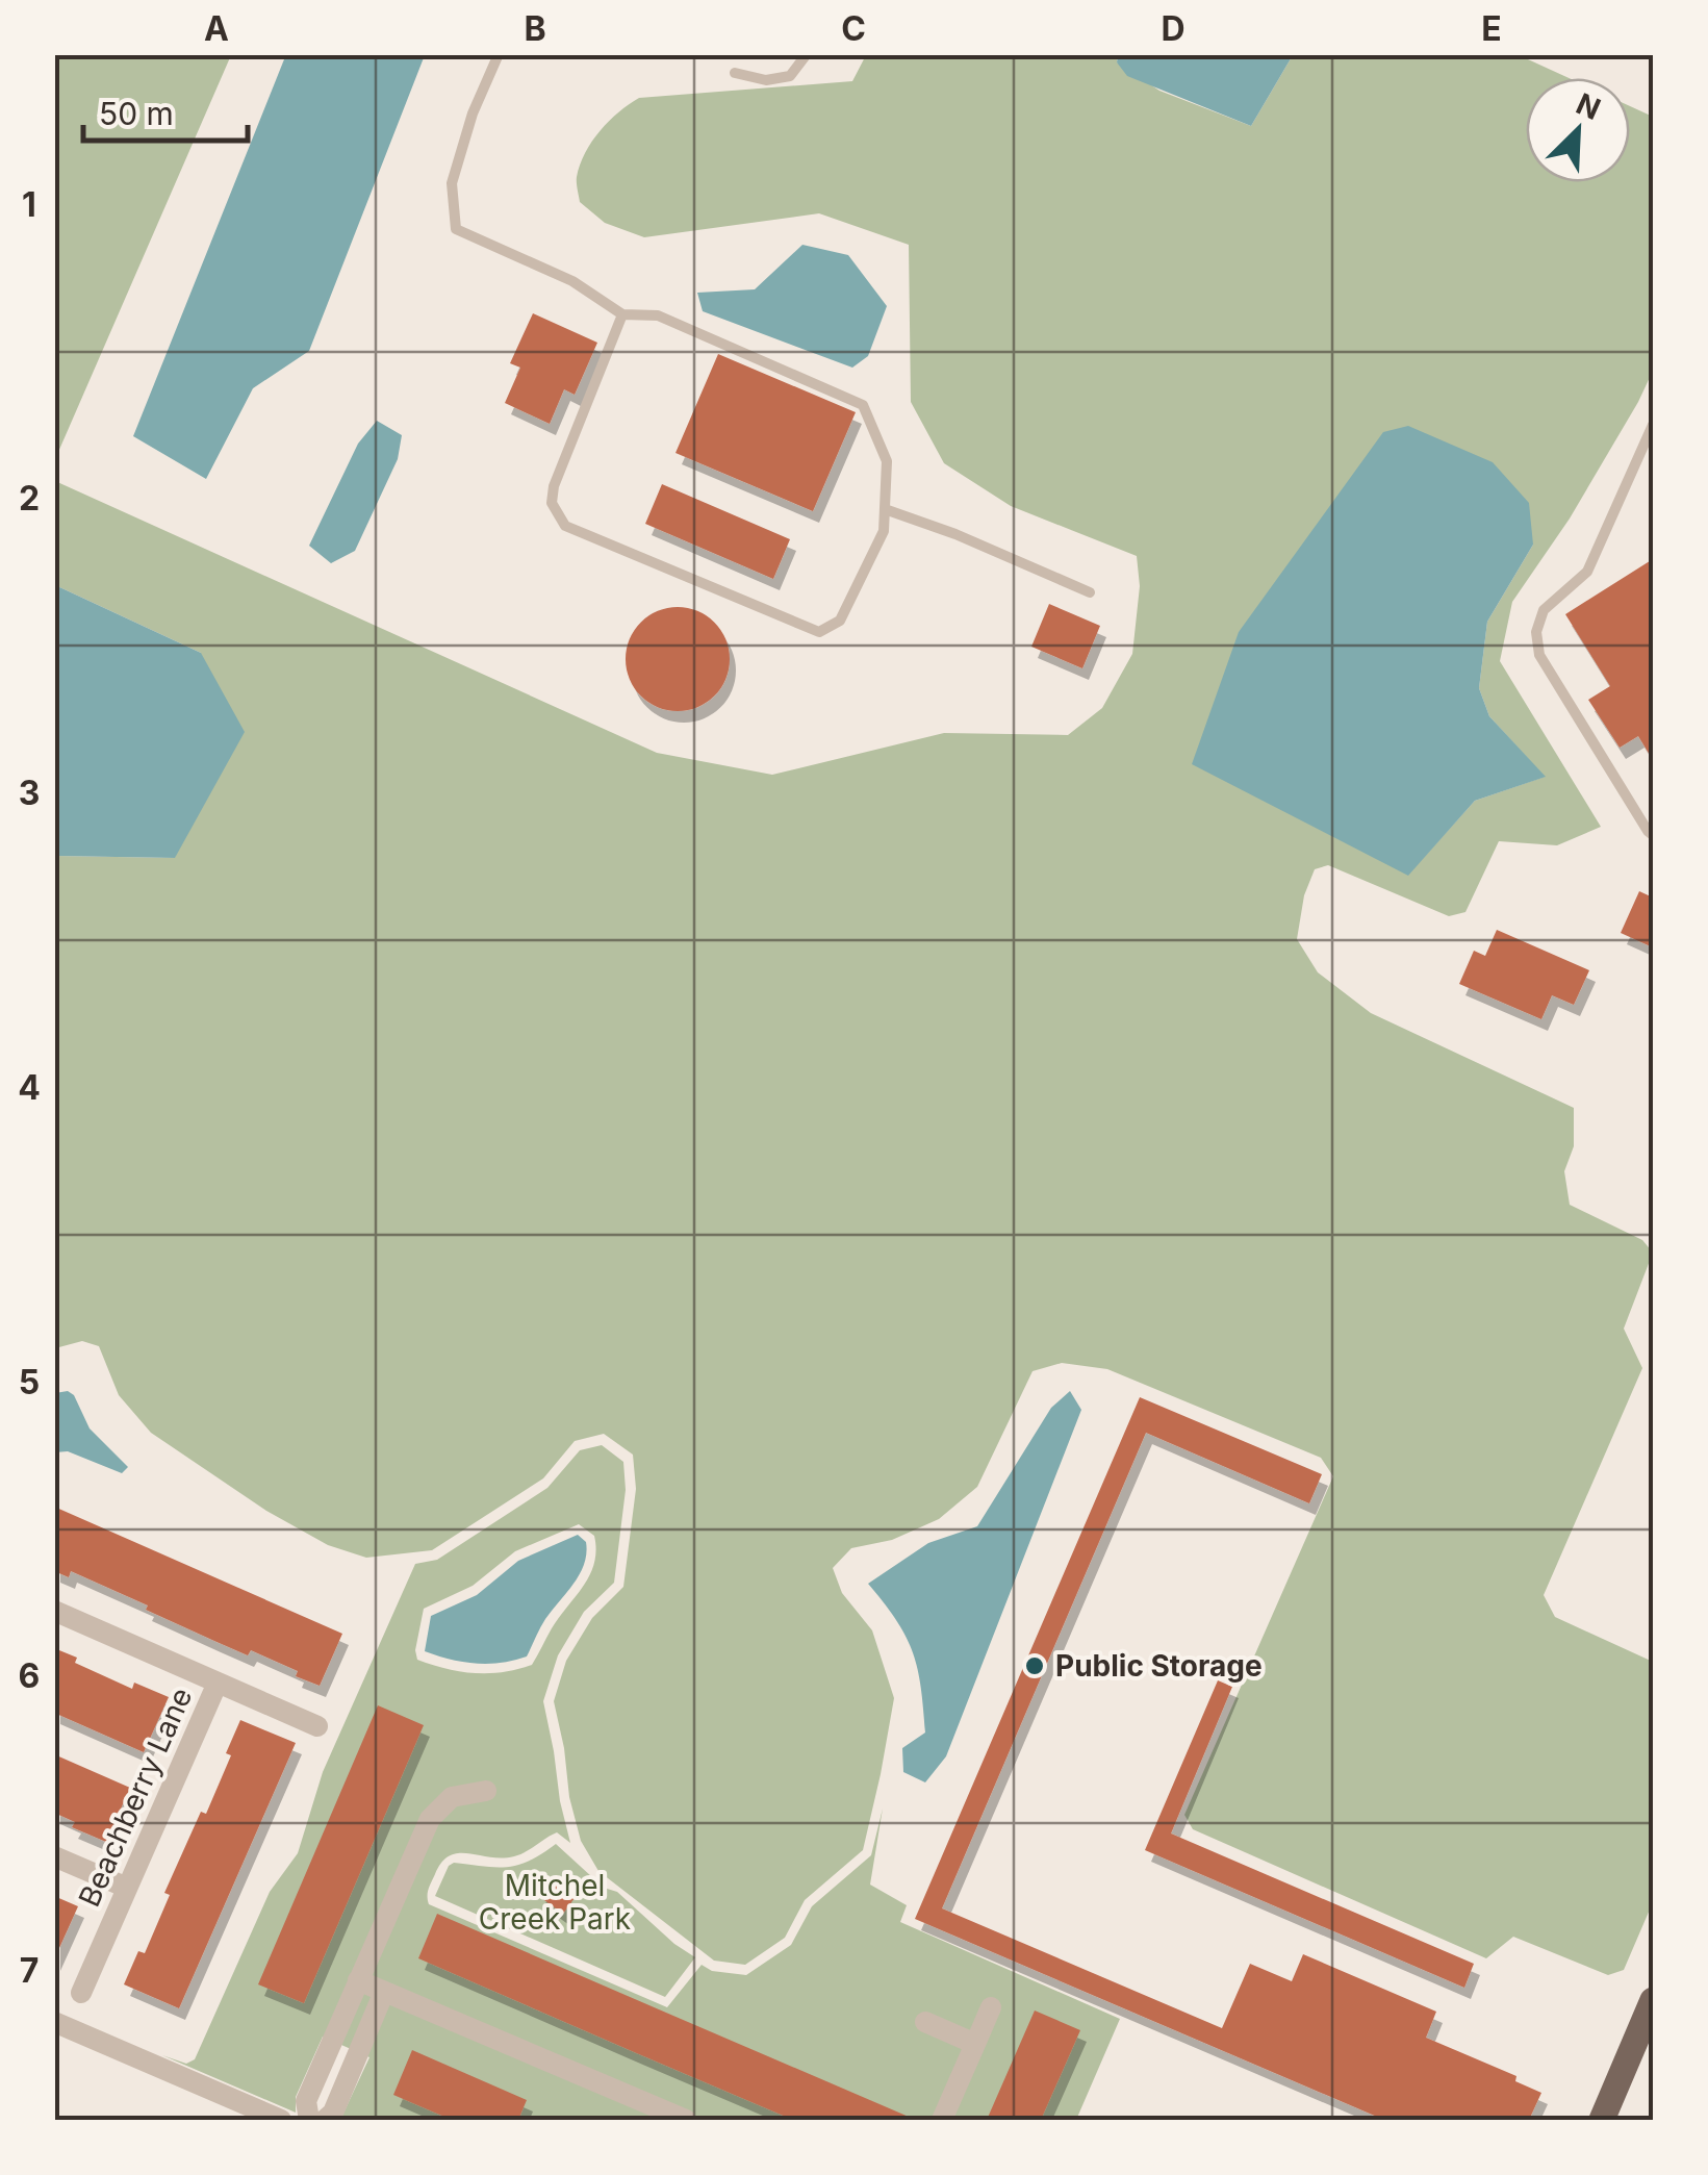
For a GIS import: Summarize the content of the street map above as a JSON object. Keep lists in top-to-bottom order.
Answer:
{
  "streets": {
    "street": ["Beachberry Lane"]
  },
  "parks": ["Mitchel Creek Park"],
  "places": ["Public Storage"],
  "scale_bar": "50 m",
  "north": "top right",
  "grid": {
    "columns": [
      "A",
      "B",
      "C",
      "D",
      "E"
    ],
    "rows": [
      "1",
      "2",
      "3",
      "4",
      "5",
      "6",
      "7"
    ]
  }
}
